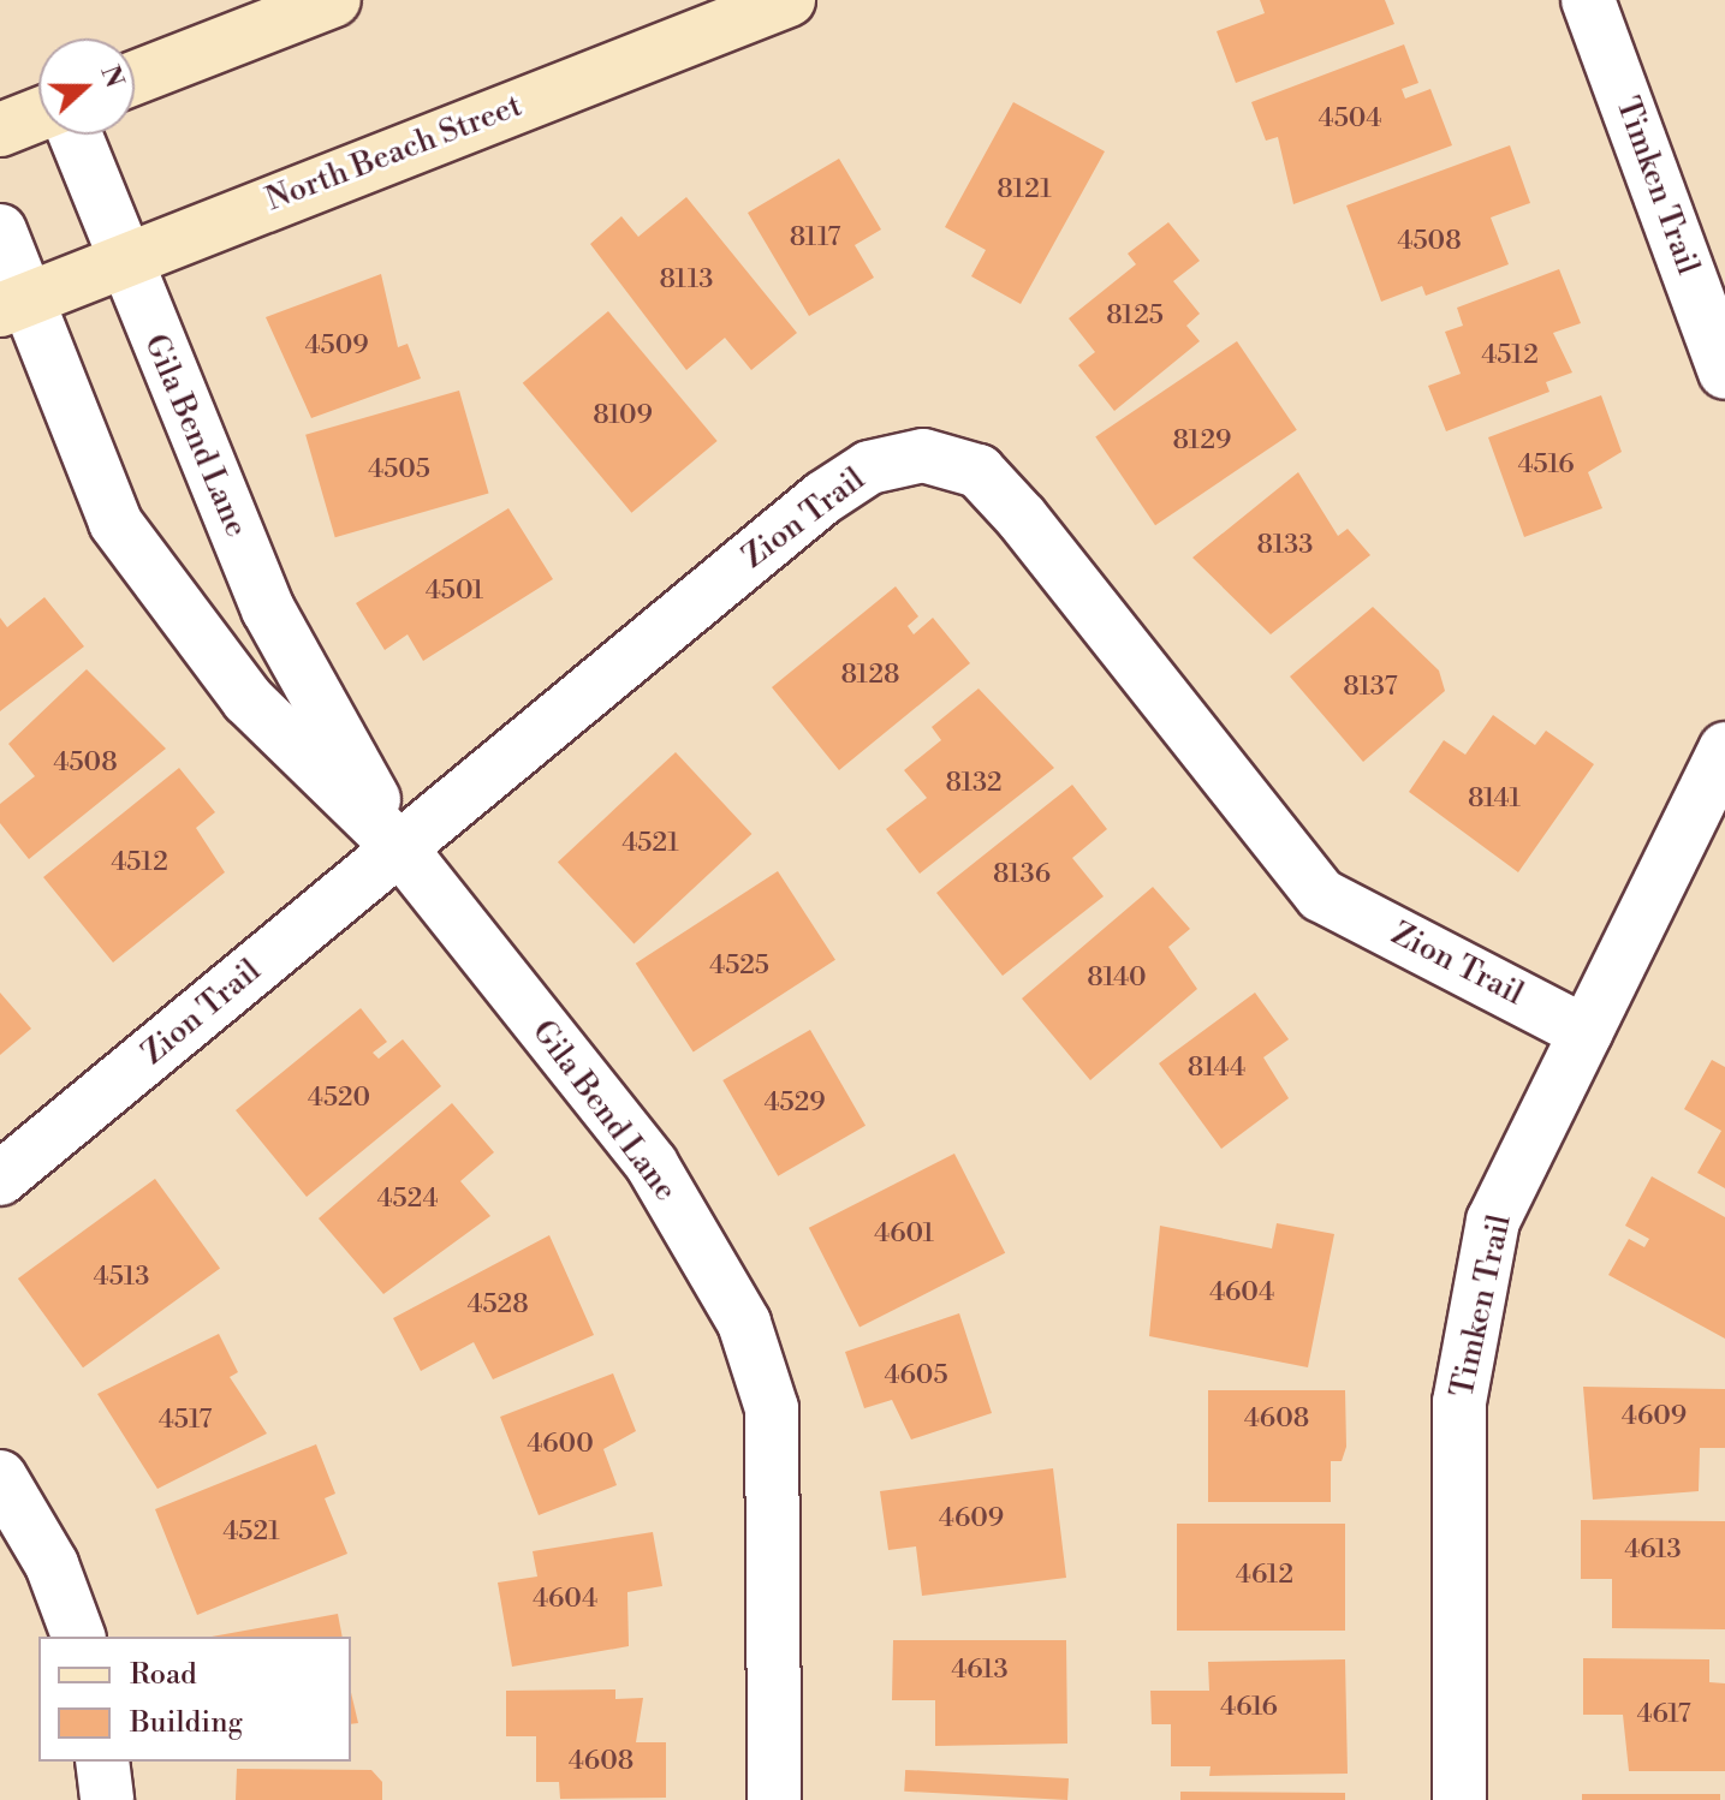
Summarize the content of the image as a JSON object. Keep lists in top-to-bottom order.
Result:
{
  "streets": {
    "main road": ["North Beach Street"],
    "street": ["Timken Trail", "Gila Bend Lane", "Zion Trail"]
  },
  "crossings": [
    ["North Beach Street", "Gila Bend Lane"],
    ["Timken Trail", "Zion Trail"],
    ["Gila Bend Lane", "Zion Trail"]
  ],
  "house_numbers": [
    "4504",
    "8121",
    "8117",
    "4508",
    "8113",
    "8125",
    "4509",
    "4512",
    "8109",
    "8129",
    "4516",
    "4505",
    "8133",
    "4501",
    "8128",
    "8137",
    "4508",
    "8132",
    "8141",
    "4521",
    "4512",
    "8136",
    "4525",
    "8140",
    "8144",
    "4520",
    "4529",
    "4524",
    "4601",
    "4513",
    "4604",
    "4528",
    "4605",
    "4609",
    "4608",
    "4517",
    "4600",
    "4609",
    "4521",
    "4613",
    "4612",
    "4604",
    "4613",
    "4616",
    "4617",
    "4608"
  ],
  "legend": ["Road", "Building"],
  "north": "right"
}
